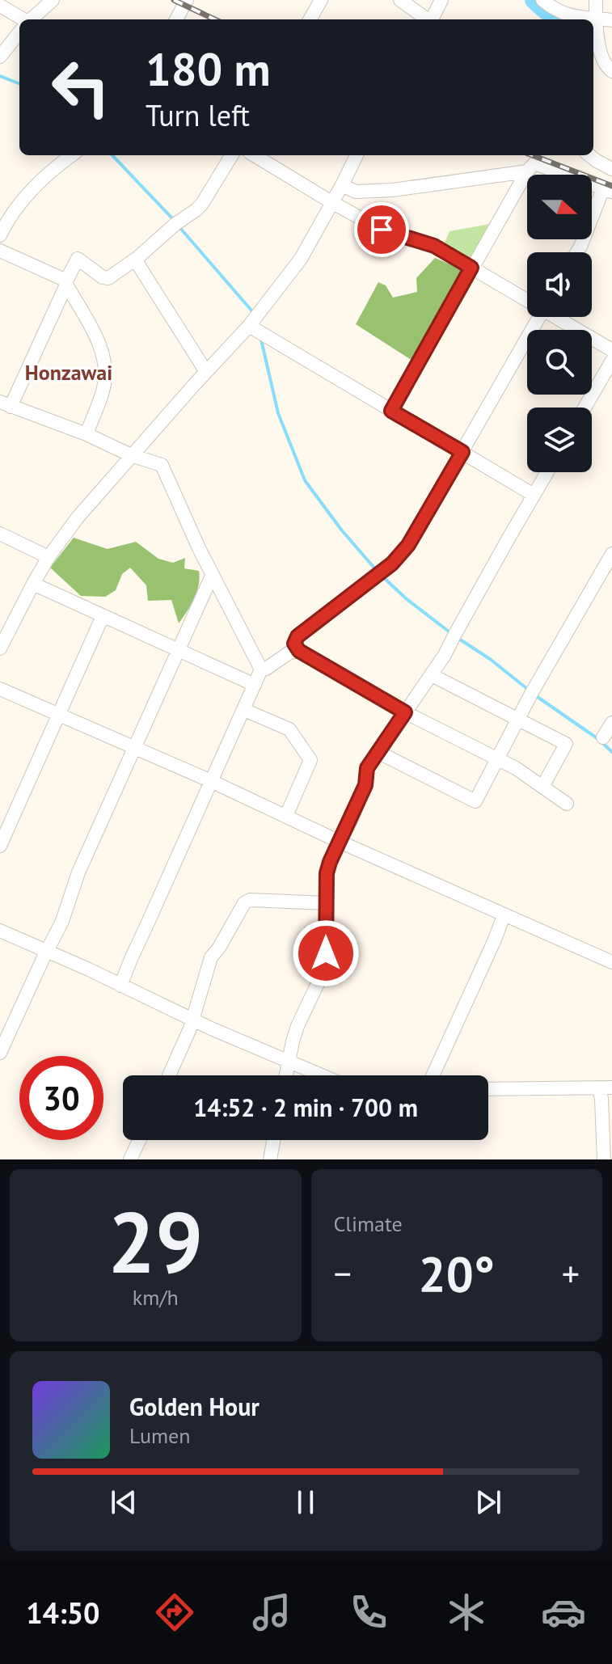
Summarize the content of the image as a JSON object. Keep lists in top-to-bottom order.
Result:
{
  "districts": ["Honzawai"],
  "north": "right",
  "page": {
    "turn": ["180 m", "Turn left"],
    "limit": "30",
    "trip": "14:52 · 2 min · 700 m",
    "tile": [
      ["29", "km/h"],
      "Climate"
    ],
    "heat": ["−", "20°", "+"],
    "song": ["Golden Hour", "Lumen"],
    "tabs": "14:50"
  }
}
